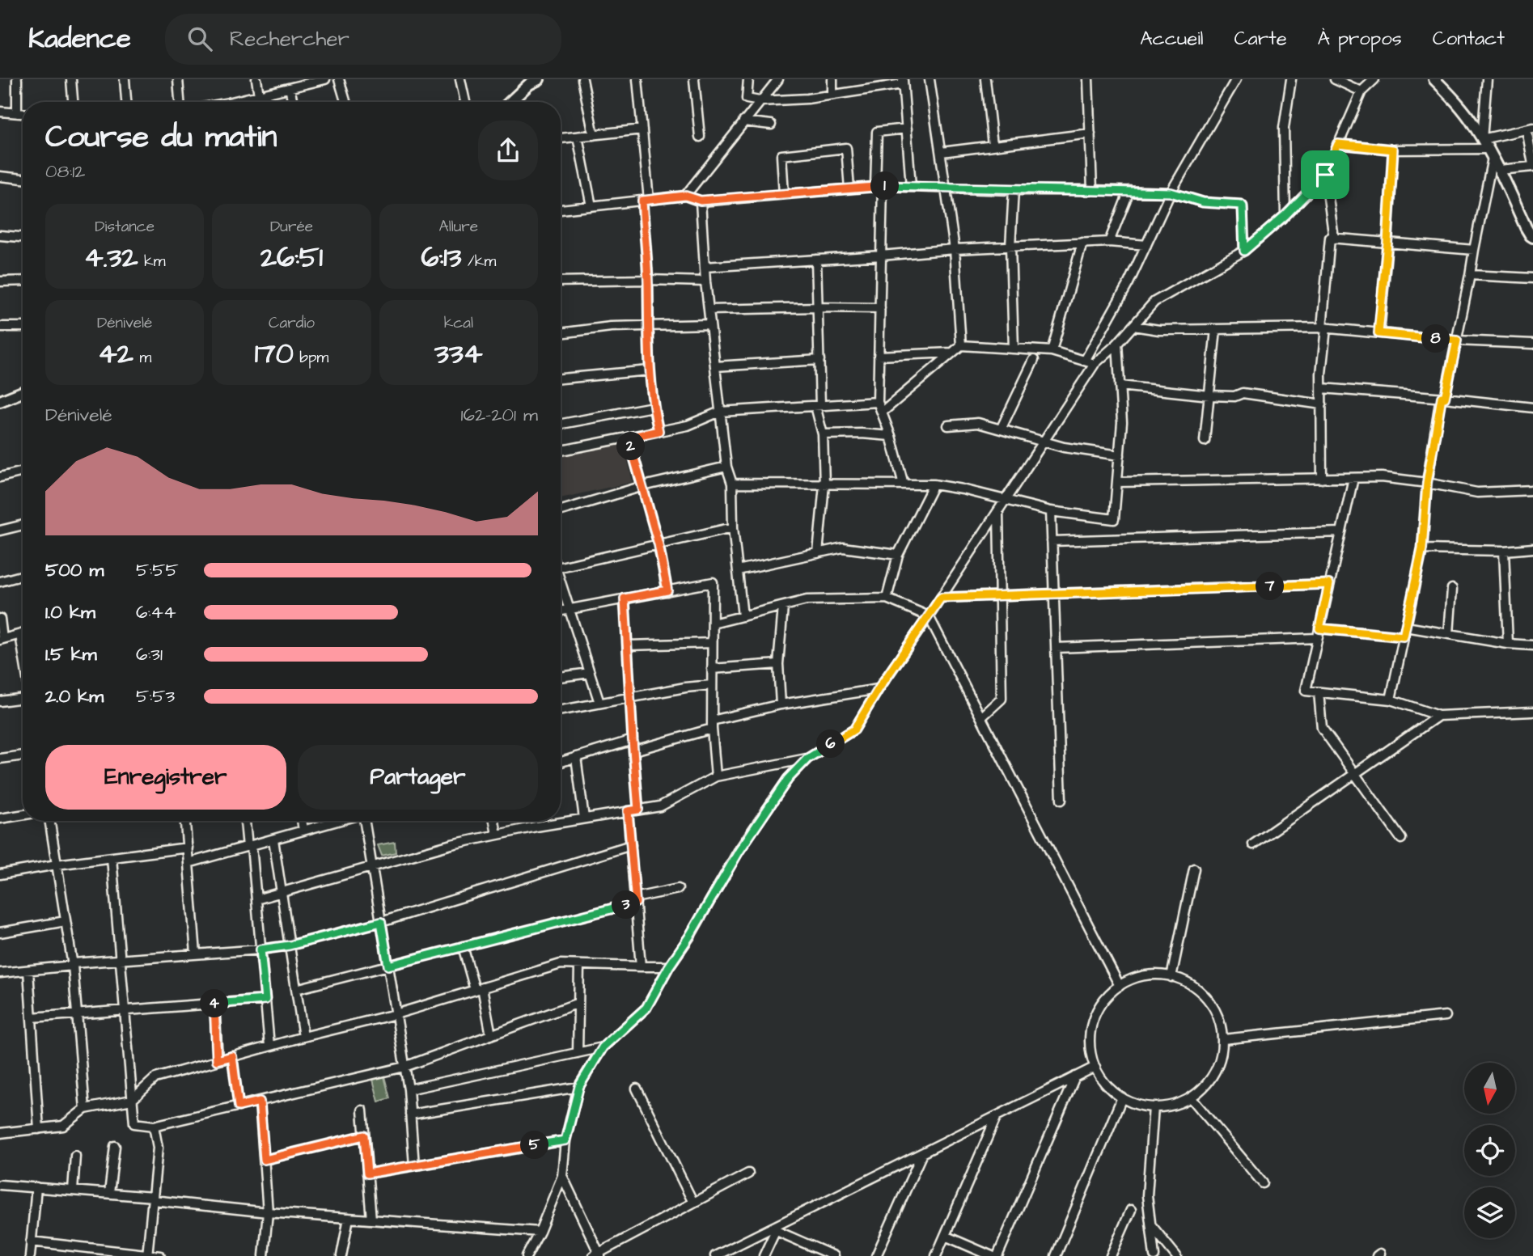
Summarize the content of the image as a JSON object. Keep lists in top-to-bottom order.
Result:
{
  "north": "bottom",
  "page": {
    "header": "Kadence",
    "search": "Rechercher",
    "nav": [
      "Accueil",
      "Carte",
      "À propos",
      "Contact"
    ],
    "heading": ["Course du matin", "08:12"],
    "pins": [
      "1",
      "8",
      "2",
      "7",
      "6",
      "3",
      "4",
      "5"
    ],
    "stats": [
      ["Distance", "4.32 km"],
      ["Durée", "26:51"],
      ["Allure", "6:13 /km"],
      ["Dénivelé", "42 m"],
      ["Cardio", "170 bpm"],
      ["kcal", "334"]
    ],
    "chart": ["Dénivelé", "162–201 m"],
    "list": [
      {
        "name": "500 m",
        "note": "5:55"
      },
      {
        "name": "1.0 km",
        "note": "6:44"
      },
      {
        "name": "1.5 km",
        "note": "6:31"
      },
      {
        "name": "2.0 km",
        "note": "5:53"
      }
    ],
    "buttons": ["Enregistrer", "Partager"]
  }
}
